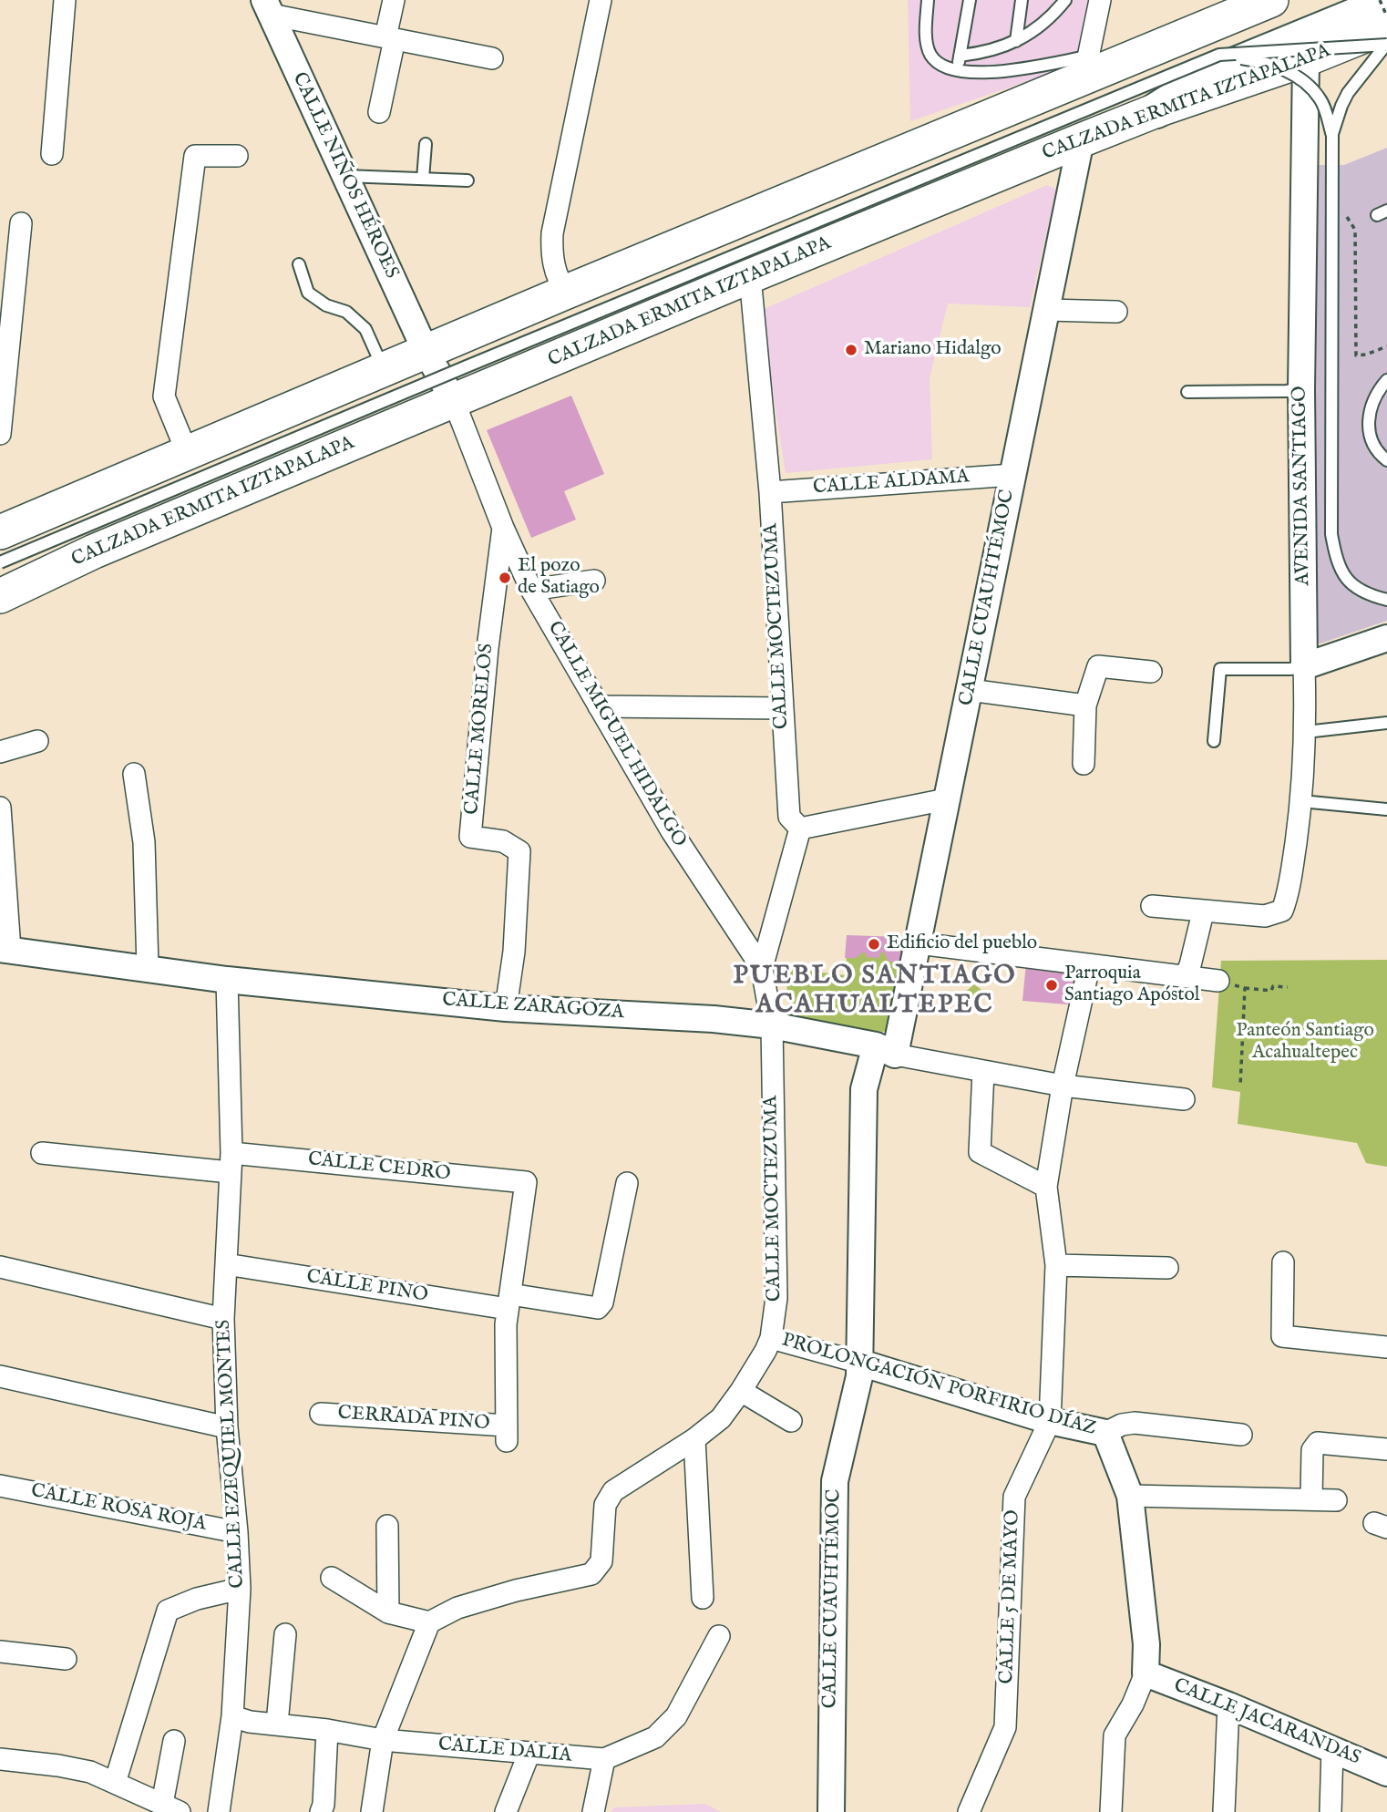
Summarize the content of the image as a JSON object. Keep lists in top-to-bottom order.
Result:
{
  "streets": {
    "main road": ["CALZADA ERMITA IZTAPALAPA"],
    "street": [
      "CALLE NIÑOS HÉROES",
      "CALLE ALDAMA",
      "AVENIDA SANTIAGO",
      "CALLE CUAUHTÉMOC",
      "CALLE MOCTEZUMA",
      "CALLE MORELOS",
      "CALLE MIGUEL HIDALGO",
      "CALLE ZARAGOZA",
      "CALLE CEDRO",
      "CALLE PINO",
      "PROLONGACIÓN PORFIRIO DÍAZ",
      "CERRADA PINO",
      "CALLE EZEQUIEL MONTES",
      "CALLE ROSA ROJA",
      "CALLE 5 DE MAYO",
      "CALLE JACARANDAS",
      "CALLE DALIA"
    ]
  },
  "crossings": [
    ["CALZADA ERMITA IZTAPALAPA", "CALLE NIÑOS HÉROES"],
    ["CALZADA ERMITA IZTAPALAPA", "AVENIDA SANTIAGO"],
    ["CALZADA ERMITA IZTAPALAPA", "CALLE CUAUHTÉMOC"],
    ["CALZADA ERMITA IZTAPALAPA", "CALLE MOCTEZUMA"],
    ["CALZADA ERMITA IZTAPALAPA", "CALLE MIGUEL HIDALGO"],
    ["CALLE NIÑOS HÉROES", "CALLE MIGUEL HIDALGO"],
    ["CALLE ALDAMA", "CALLE CUAUHTÉMOC"],
    ["CALLE ALDAMA", "CALLE MOCTEZUMA"],
    ["CALLE CUAUHTÉMOC", "CALLE ZARAGOZA"],
    ["CALLE CUAUHTÉMOC", "PROLONGACIÓN PORFIRIO DÍAZ"],
    ["CALLE MOCTEZUMA", "CALLE MIGUEL HIDALGO"],
    ["CALLE MOCTEZUMA", "CALLE ZARAGOZA"],
    ["CALLE MOCTEZUMA", "PROLONGACIÓN PORFIRIO DÍAZ"],
    ["CALLE MORELOS", "CALLE MIGUEL HIDALGO"],
    ["CALLE MORELOS", "CALLE ZARAGOZA"],
    ["CALLE MIGUEL HIDALGO", "CALLE ZARAGOZA"],
    ["CALLE ZARAGOZA", "CALLE EZEQUIEL MONTES"],
    ["CALLE ZARAGOZA", "CALLE 5 DE MAYO"],
    ["CALLE CEDRO", "CALLE PINO"],
    ["CALLE CEDRO", "CERRADA PINO"],
    ["CALLE CEDRO", "CALLE EZEQUIEL MONTES"],
    ["CALLE PINO", "CERRADA PINO"],
    ["CALLE PINO", "CALLE EZEQUIEL MONTES"],
    ["PROLONGACIÓN PORFIRIO DÍAZ", "CALLE 5 DE MAYO"],
    ["CALLE EZEQUIEL MONTES", "CALLE ROSA ROJA"],
    ["CALLE EZEQUIEL MONTES", "CALLE DALIA"]
  ],
  "districts": ["PUEBLO SANTIAGO ACAHUALTEPEC"],
  "parks": ["Panteón Santiago Acahualtepec"],
  "places": [
    "Mariano Hidalgo",
    "El pozo de Satiago",
    "Edificio del pueblo",
    "Parroquia Santiago Apóstol"
  ]
}
